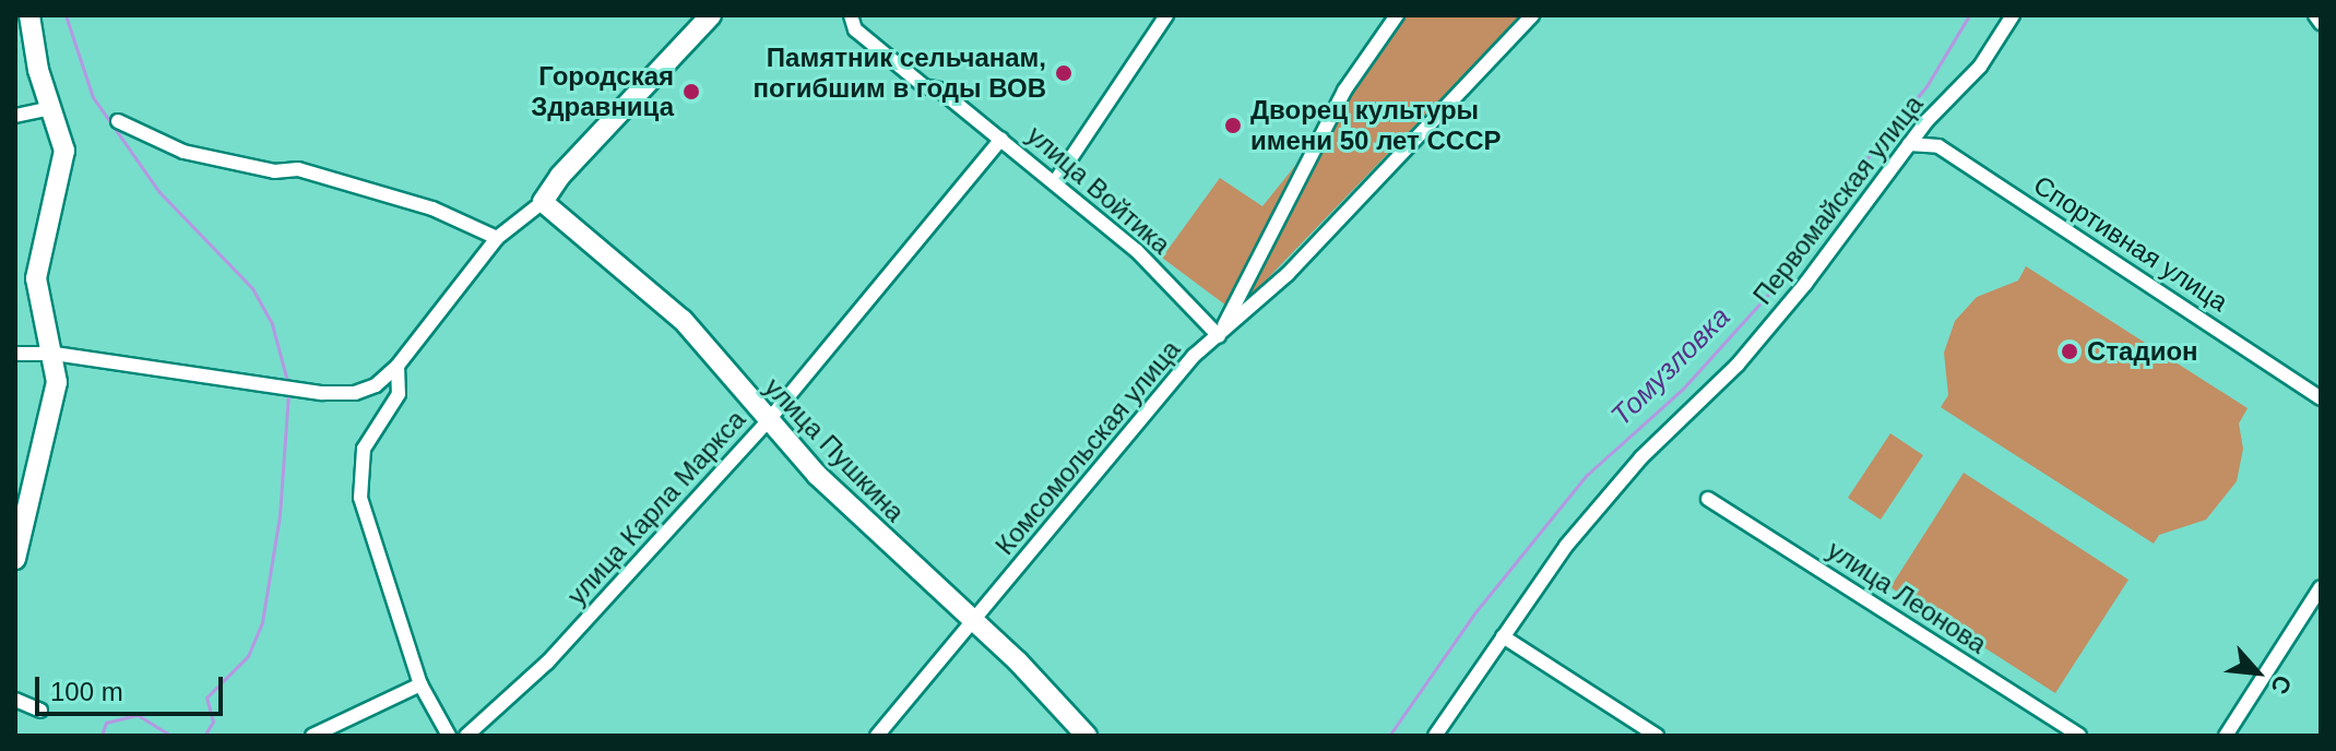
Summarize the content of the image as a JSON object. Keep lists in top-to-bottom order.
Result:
{
  "streets": {
    "main road": ["улица Пушкина"],
    "street": [
      "улица Войтика",
      "Первомайская улица",
      "Спортивная улица",
      "Комсомольская улица",
      "улица Карла Маркса",
      "улица Леонова"
    ]
  },
  "crossings": [
    ["улица Войтика", "Комсомольская улица"],
    ["улица Войтика", "улица Карла Маркса"],
    ["Первомайская улица", "Спортивная улица"],
    ["Комсомольская улица", "улица Пушкина"],
    ["улица Пушкина", "улица Карла Маркса"]
  ],
  "water": ["Томузловка"],
  "places": [
    "Памятник сельчанам, погибшим в годы ВОВ",
    "Городская Здравница",
    "Дворец культуры имени 50 лет СССР",
    "Стадион"
  ],
  "scale_bar": "100 m",
  "north": "bottom right"
}
